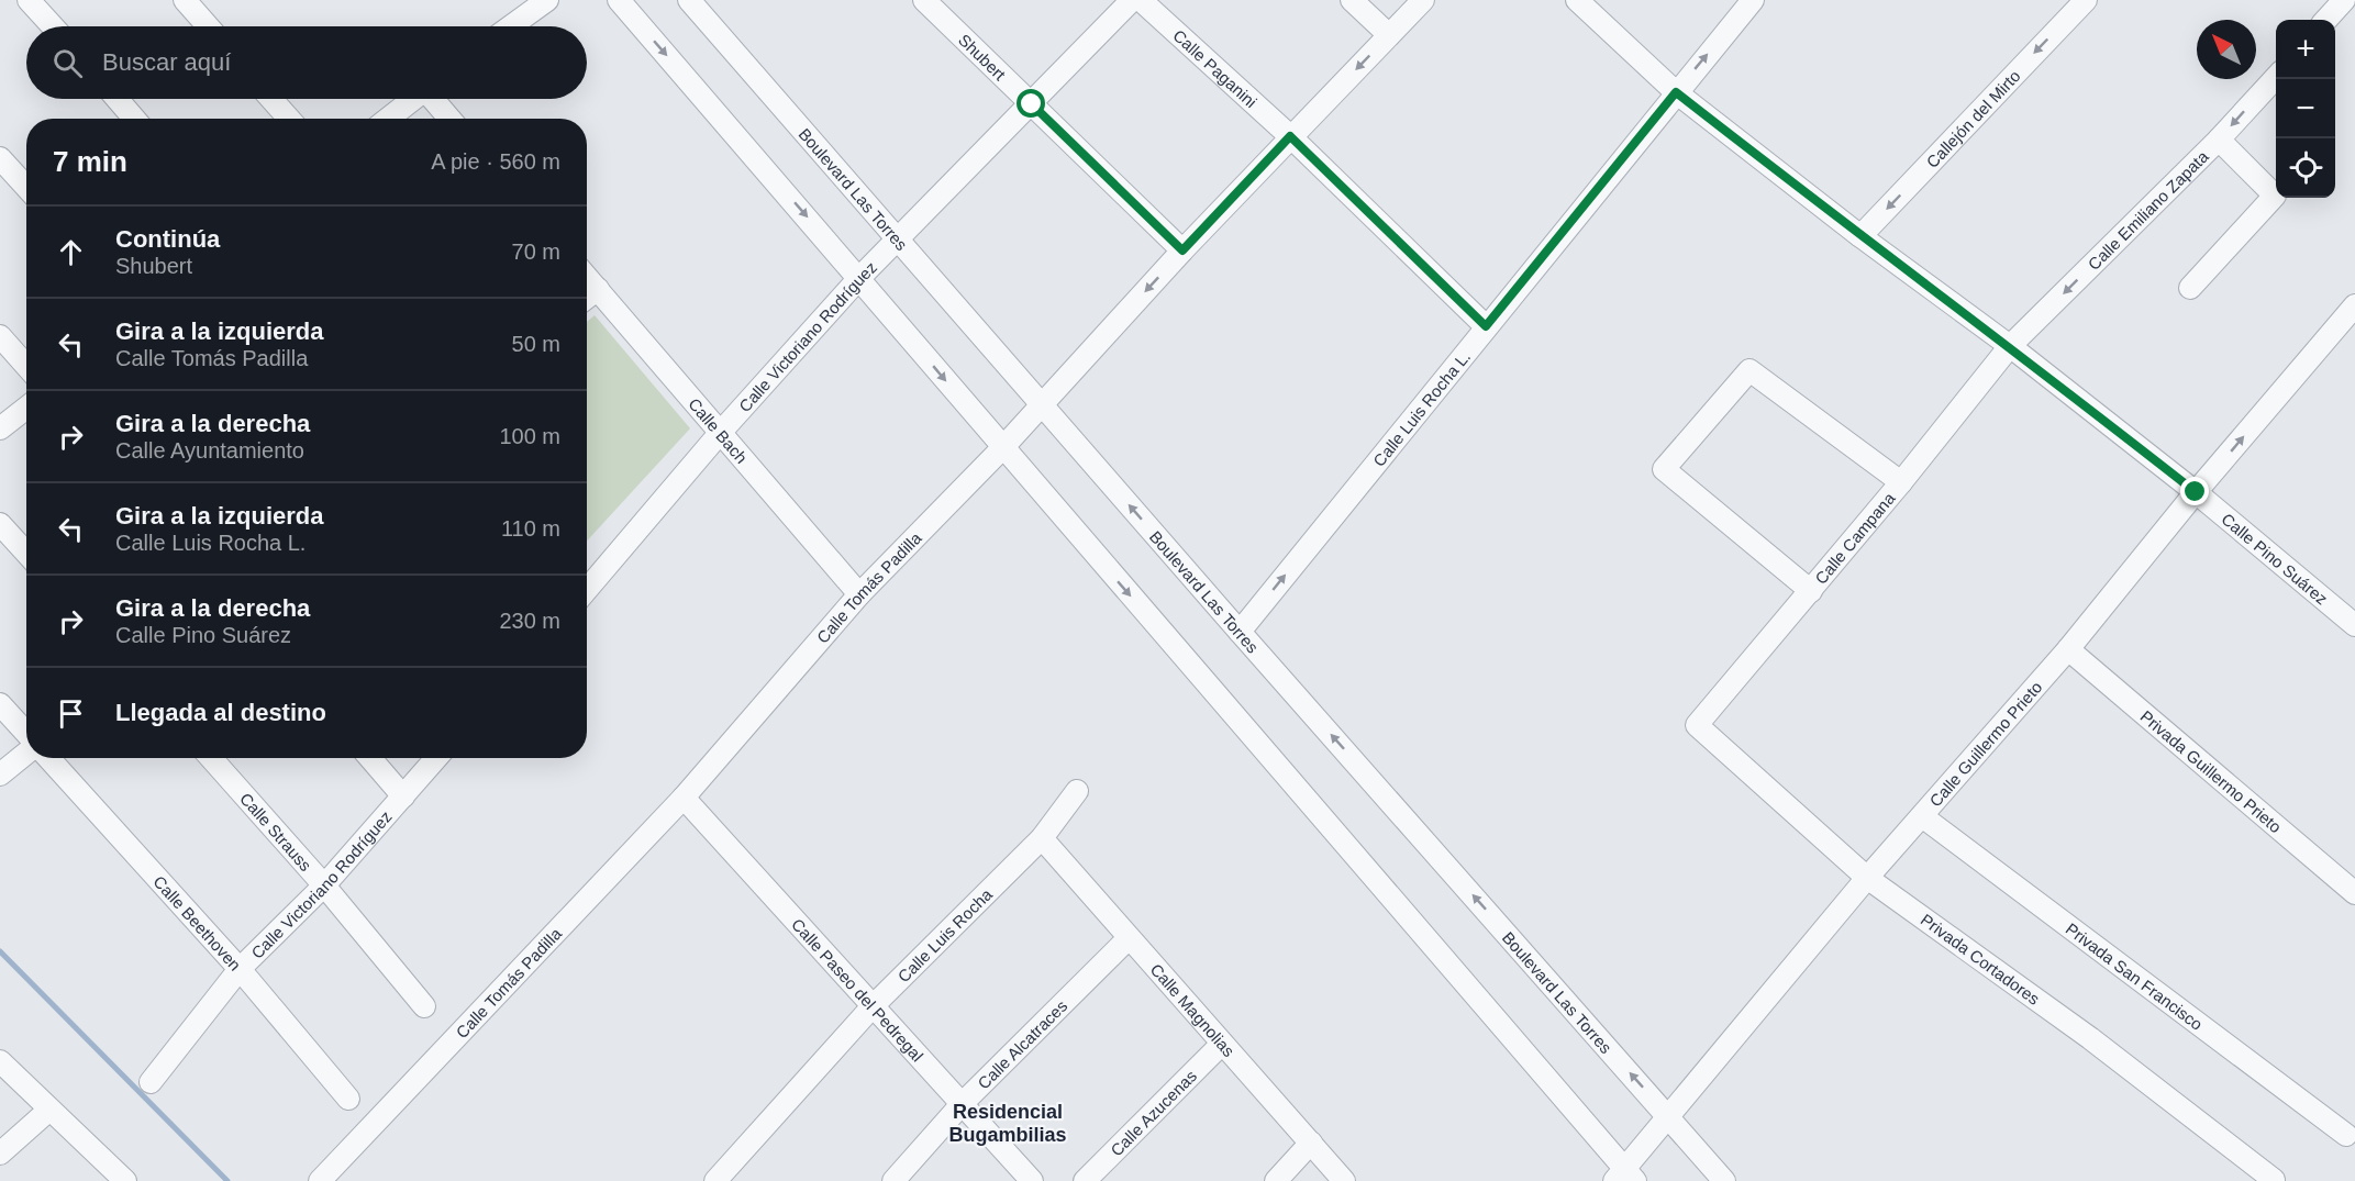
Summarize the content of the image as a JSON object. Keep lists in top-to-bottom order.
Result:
{
  "streets": {
    "street": [
      "Shubert",
      "Calle Paganini",
      "Callejón del Mirto",
      "Boulevard Las Torres",
      "Calle Emiliano Zapata",
      "Calle Victoriano Rodríguez",
      "Calle Luis Rocha L.",
      "Calle Bach",
      "Calle Campana",
      "Calle Pino Suárez",
      "Calle Tomás Padilla",
      "Calle Guillermo Prieto",
      "Privada Guillermo Prieto",
      "Calle Strauss",
      "Calle Beethoven",
      "Calle Luis Rocha",
      "Privada Cortadores",
      "Privada San Francisco",
      "Calle Paseo del Pedregal",
      "Calle Magnolias",
      "Calle Alcatraces",
      "Calle Azucenas"
    ]
  },
  "crossings": [
    ["Shubert", "Calle Victoriano Rodríguez"],
    ["Shubert", "Calle Tomás Padilla"],
    ["Calle Paganini", "Calle Luis Rocha L."],
    ["Calle Paganini", "Calle Tomás Padilla"],
    ["Callejón del Mirto", "Calle Pino Suárez"],
    ["Boulevard Las Torres", "Calle Victoriano Rodríguez"],
    ["Boulevard Las Torres", "Calle Luis Rocha L."],
    ["Boulevard Las Torres", "Calle Tomás Padilla"],
    ["Boulevard Las Torres", "Calle Guillermo Prieto"],
    ["Calle Emiliano Zapata", "Calle Campana"],
    ["Calle Emiliano Zapata", "Calle Pino Suárez"],
    ["Calle Victoriano Rodríguez", "Calle Bach"],
    ["Calle Victoriano Rodríguez", "Calle Strauss"],
    ["Calle Victoriano Rodríguez", "Calle Beethoven"],
    ["Calle Luis Rocha L.", "Calle Pino Suárez"],
    ["Calle Bach", "Calle Tomás Padilla"],
    ["Calle Campana", "Calle Pino Suárez"],
    ["Calle Campana", "Privada Cortadores"],
    ["Calle Pino Suárez", "Calle Guillermo Prieto"],
    ["Calle Tomás Padilla", "Calle Paseo del Pedregal"],
    ["Calle Guillermo Prieto", "Privada Guillermo Prieto"],
    ["Calle Guillermo Prieto", "Privada Cortadores"],
    ["Calle Guillermo Prieto", "Privada San Francisco"],
    ["Calle Luis Rocha", "Calle Paseo del Pedregal"],
    ["Calle Luis Rocha", "Calle Magnolias"],
    ["Calle Paseo del Pedregal", "Calle Alcatraces"],
    ["Calle Magnolias", "Calle Alcatraces"],
    ["Calle Magnolias", "Calle Azucenas"]
  ],
  "one_way": ["Callejón del Mirto", "Calle Emiliano Zapata", "Calle Luis Rocha L."],
  "districts": ["Residencial Bugambilias"],
  "north": "top left",
  "page": {
    "map_buttons": ["+", "−"],
    "search": "Buscar aquí",
    "heading": ["7 min", "A pie · 560 m"],
    "list": [
      ["Continúa", "Shubert", "70 m"],
      ["Gira a la izquierda", "Calle Tomás Padilla", "50 m"],
      ["Gira a la derecha", "Calle Ayuntamiento", "100 m"],
      ["Gira a la izquierda", "Calle Luis Rocha L.", "110 m"],
      ["Gira a la derecha", "Calle Pino Suárez", "230 m"],
      "Llegada al destino"
    ]
  }
}
